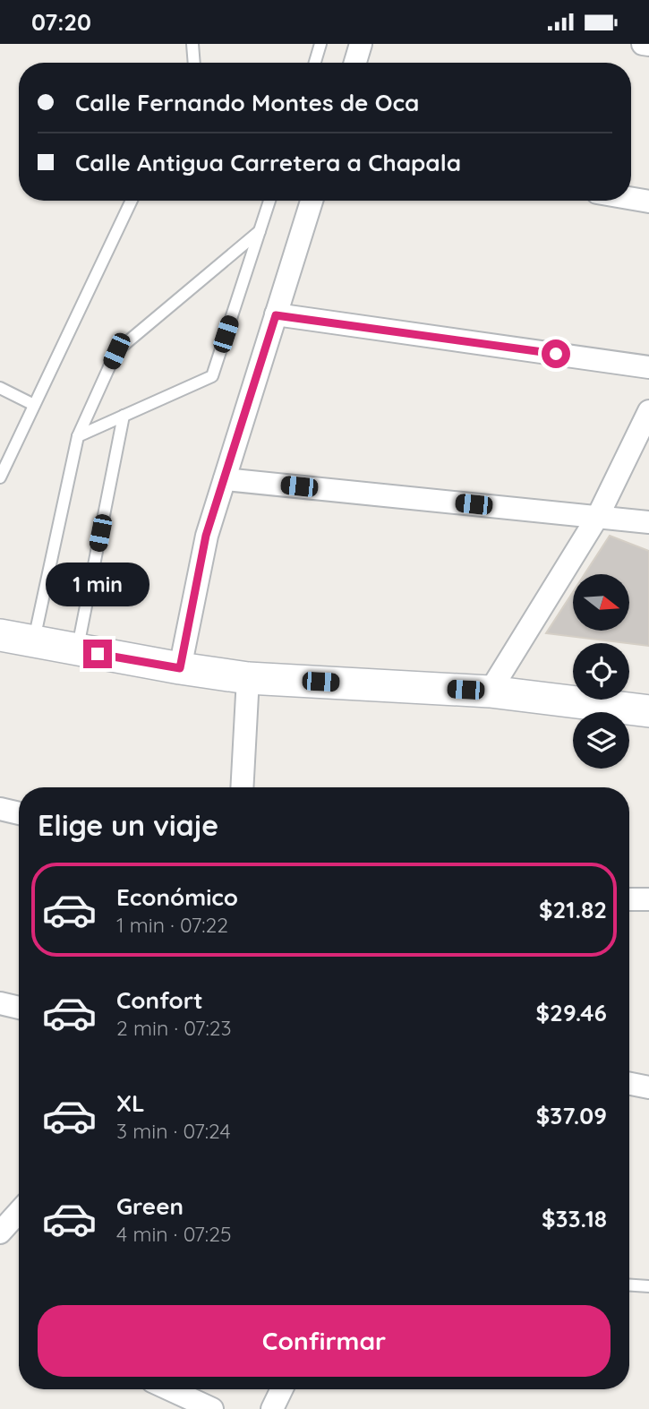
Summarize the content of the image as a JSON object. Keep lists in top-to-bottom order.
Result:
{
  "north": "right",
  "page": {
    "status": "07:20",
    "banner": ["Calle Fernando Montes de Oca", "Calle Antigua Carretera a Chapala"],
    "bubble": "1 min",
    "heading": "Elige un viaje",
    "list": [
      {
        "name": "Económico",
        "note": "1 min · 07:22",
        "value": "$21.82"
      },
      {
        "name": "Confort",
        "note": "2 min · 07:23",
        "value": "$29.46"
      },
      {
        "name": "XL",
        "note": "3 min · 07:24",
        "value": "$37.09"
      },
      {
        "name": "Green",
        "note": "4 min · 07:25",
        "value": "$33.18"
      }
    ],
    "buttons": "Confirmar"
  }
}
